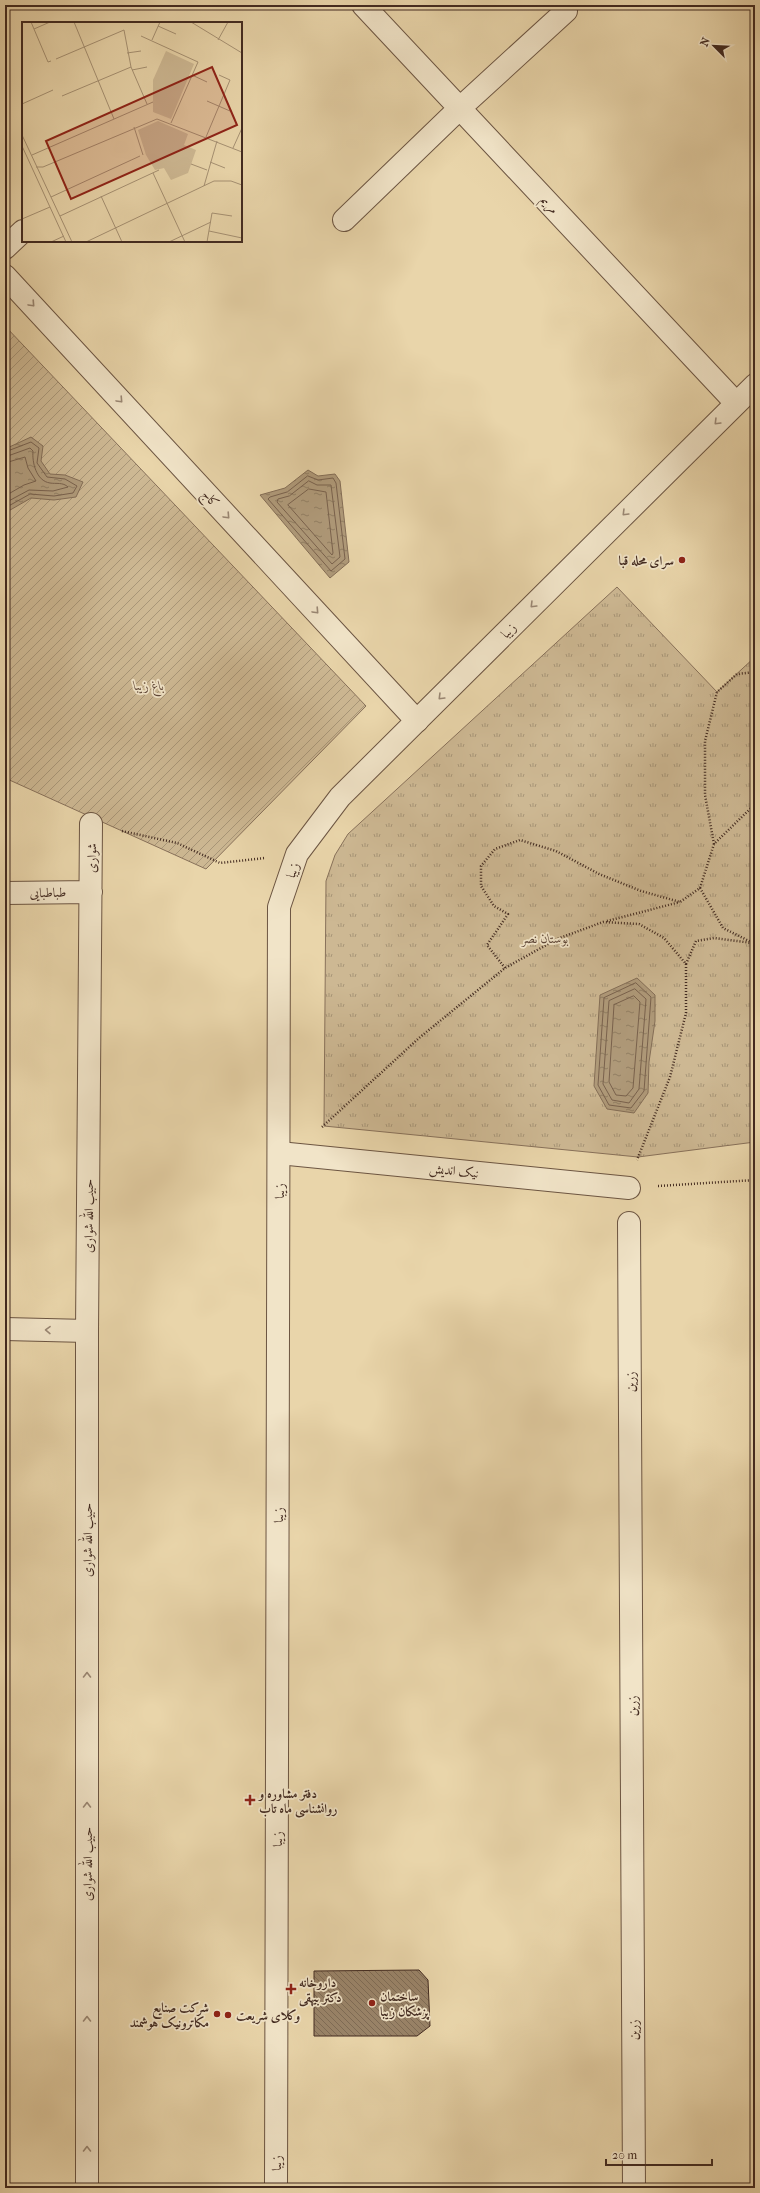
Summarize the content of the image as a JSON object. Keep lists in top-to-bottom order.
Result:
{
  "streets": {
    "street": [
      "مریم",
      "کاج",
      "زیبا",
      "شواری",
      "طباطبایی",
      "نیک اندیش",
      "حبیب الله شواری",
      "زرین"
    ]
  },
  "crossings": [
    ["مریم", "زیبا"],
    ["کاج", "زیبا"],
    ["زیبا", "نیک اندیش"],
    ["شواری", "طباطبایی"],
    ["شواری", "حبیب الله شواری"],
    ["طباطبایی", "حبیب الله شواری"]
  ],
  "one_way": ["کاج", "حبیب الله شواری"],
  "parks": ["باغ زیبا", "بوستان نصر"],
  "places": {
    "other": [
      "سرای محله قبا",
      "ساختمان پزشکان زیبا",
      "شرکت صنایع مکاترونیک هوشمند",
      "وکلای شریعت"
    ],
    "health": ["دفتر مشاوره و روانشناسی ماه تاب", "داروخانه دکتر بیهقی"]
  },
  "scale_bar": "20 m",
  "north": "top left"
}
